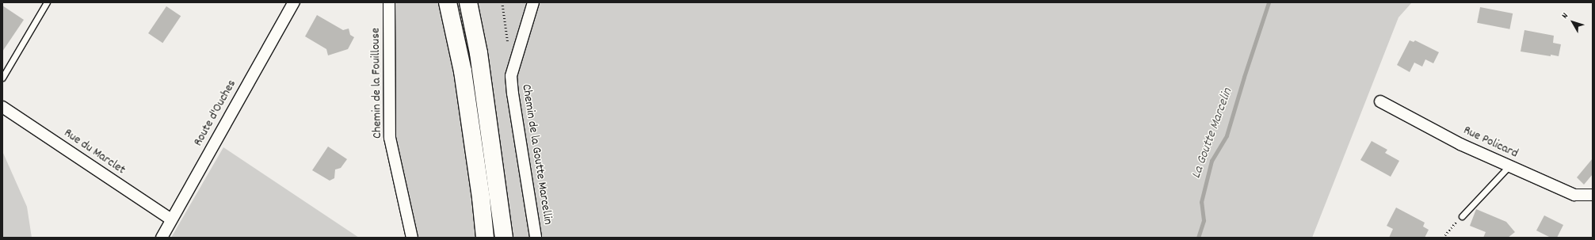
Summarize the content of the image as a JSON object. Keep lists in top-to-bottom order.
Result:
{
  "streets": {
    "street": [
      "Chemin de la Fouillouse",
      "Route d'Ouches",
      "Rue Policard",
      "Rue du Marclet",
      "Chemin de la Goutte Marcellin"
    ]
  },
  "crossings": [
    ["Route d'Ouches", "Rue du Marclet"]
  ],
  "water": ["La Goutte Marcelin"],
  "north": "top left"
}
